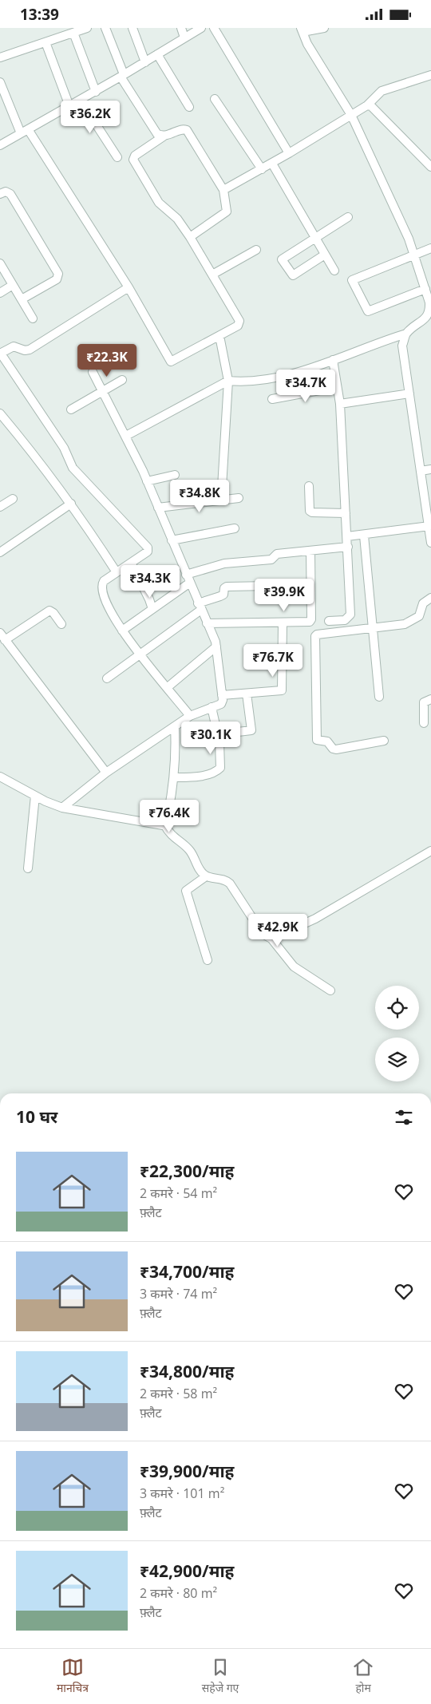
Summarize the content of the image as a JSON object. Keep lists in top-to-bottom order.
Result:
{
  "page": {
    "status": "13:39",
    "price": [
      "₹36.2K",
      "₹22.3K",
      "₹34.7K",
      "₹34.8K",
      "₹34.3K",
      "₹39.9K",
      "₹76.7K",
      "₹30.1K",
      "₹76.4K",
      "₹42.9K"
    ],
    "heading": "10 घर",
    "list": [
      {
        "name": "₹22,300/माह",
        "note": "2 कमरे · 54 m² · फ़्लैट"
      },
      {
        "name": "₹34,700/माह",
        "note": "3 कमरे · 74 m² · फ़्लैट"
      },
      {
        "name": "₹34,800/माह",
        "note": "2 कमरे · 58 m² · फ़्लैट"
      },
      {
        "name": "₹39,900/माह",
        "note": "3 कमरे · 101 m² · फ़्लैट"
      },
      {
        "name": "₹42,900/माह",
        "note": "2 कमरे · 80 m² · फ़्लैट"
      }
    ],
    "tabs": ["मानचित्र", "सहेजे गए", "होम"]
  }
}
